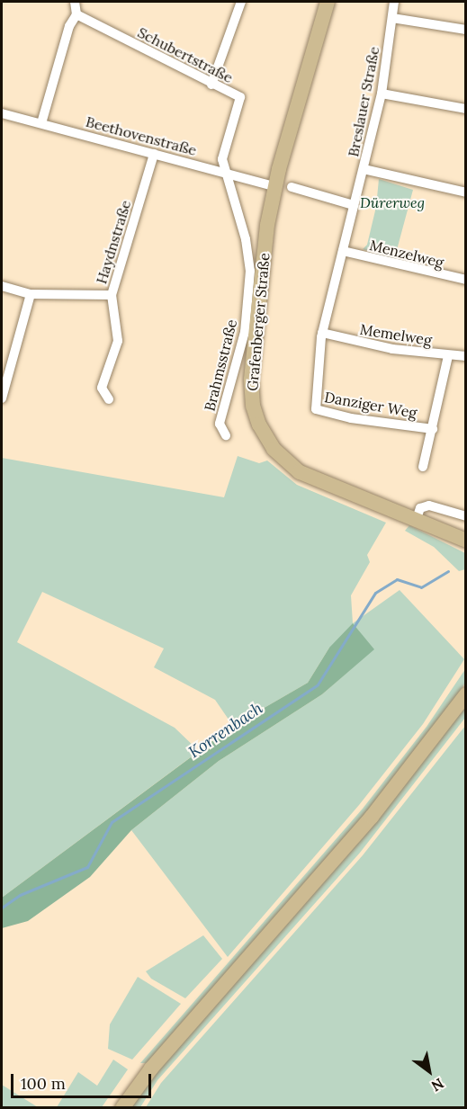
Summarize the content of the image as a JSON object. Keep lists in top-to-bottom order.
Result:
{
  "streets": {
    "main road": ["Grafenberger Straße"],
    "street": [
      "Schubertstraße",
      "Breslauer Straße",
      "Beethovenstraße",
      "Haydnstraße",
      "Menzelweg",
      "Memelweg",
      "Brahmsstraße",
      "Danziger Weg"
    ]
  },
  "crossings": [
    ["Schubertstraße", "Beethovenstraße"],
    ["Schubertstraße", "Brahmsstraße"],
    ["Breslauer Straße", "Menzelweg"],
    ["Breslauer Straße", "Memelweg"],
    ["Breslauer Straße", "Danziger Weg"],
    ["Beethovenstraße", "Haydnstraße"],
    ["Beethovenstraße", "Grafenberger Straße"],
    ["Beethovenstraße", "Brahmsstraße"],
    ["Memelweg", "Danziger Weg"]
  ],
  "water": ["Korrenbach"],
  "parks": ["Dürerweg"],
  "scale_bar": "100 m",
  "north": "bottom right"
}
